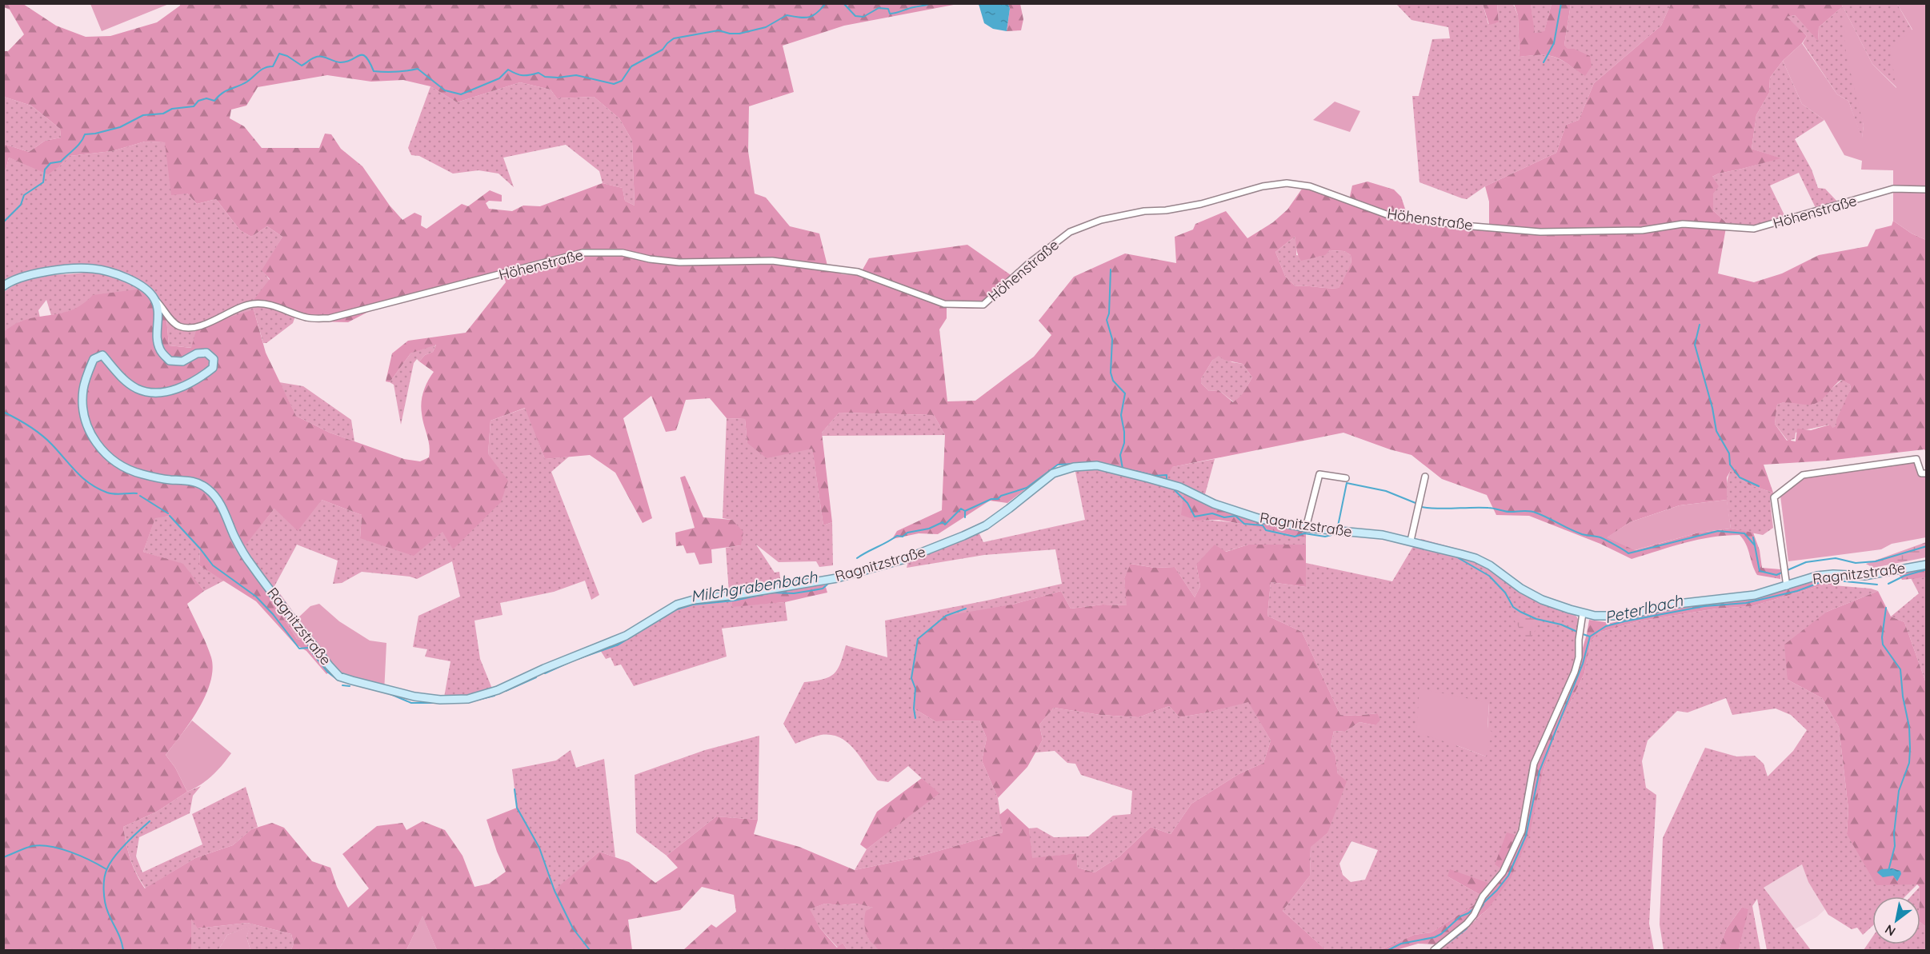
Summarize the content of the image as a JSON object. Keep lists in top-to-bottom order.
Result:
{
  "streets": {
    "main road": ["Höhenstraße", "Ragnitzstraße"]
  },
  "crossings": [
    ["Höhenstraße", "Ragnitzstraße"]
  ],
  "water": ["Milchgrabenbach", "Peterlbach"],
  "north": "bottom left"
}
